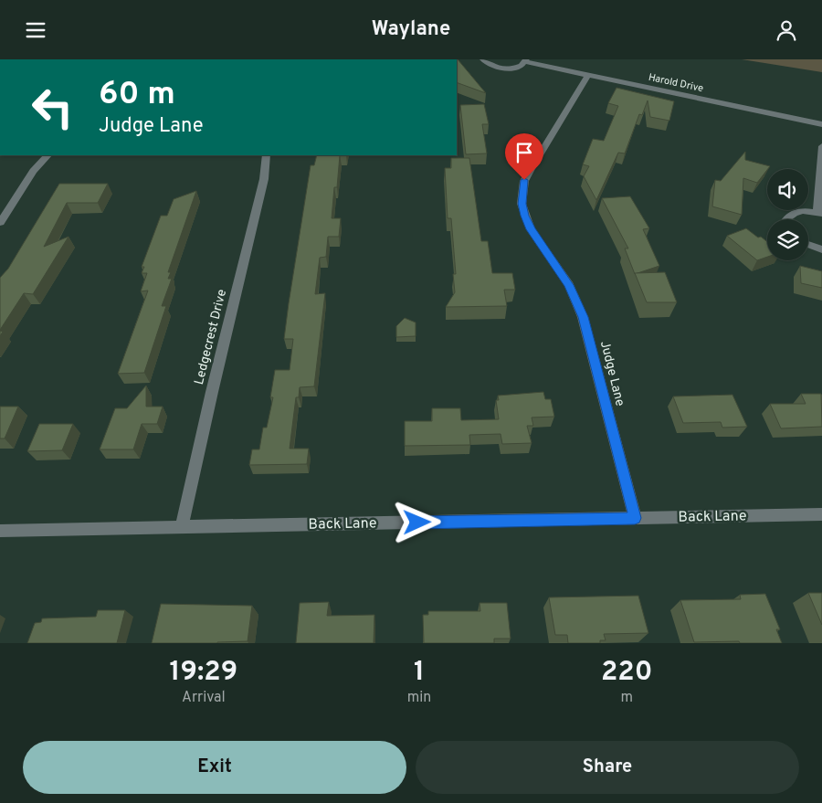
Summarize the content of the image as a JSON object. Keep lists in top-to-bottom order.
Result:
{
  "streets": {
    "street": [
      "Harold Drive",
      "Ledgecrest Drive",
      "Judge Lane",
      "Back Lane"
    ]
  },
  "crossings": [
    ["Harold Drive", "Judge Lane"],
    ["Ledgecrest Drive", "Back Lane"],
    ["Judge Lane", "Back Lane"]
  ],
  "page": {
    "header": "Waylane",
    "turn": ["60 m", "Judge Lane"],
    "eta": [
      "19:29",
      "Arrival",
      "1",
      "min",
      "220",
      "m"
    ],
    "buttons": ["Exit", "Share"]
  }
}
